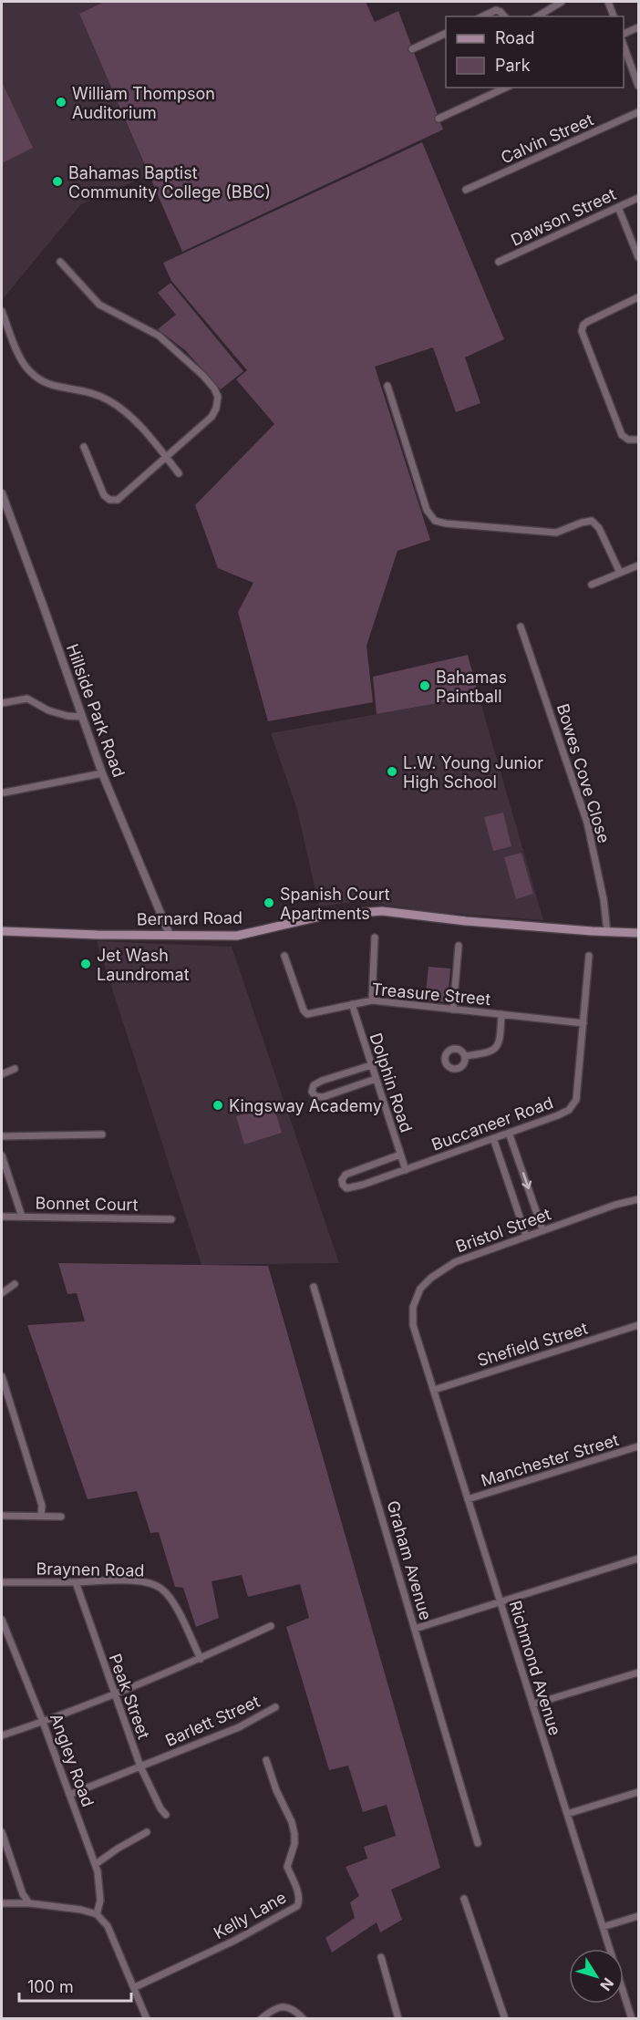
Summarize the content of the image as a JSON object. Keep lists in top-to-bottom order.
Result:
{
  "streets": {
    "main road": ["Bernard Road"],
    "street": [
      "Calvin Street",
      "Dawson Street",
      "Hillside Park Road",
      "Bowes Cove Close",
      "Treasure Street",
      "Dolphin Road",
      "Buccaneer Road",
      "Bonnet Court",
      "Bristol Street",
      "Shefield Street",
      "Manchester Street",
      "Graham Avenue",
      "Braynen Road",
      "Richmond Avenue",
      "Peak Street",
      "Barlett Street",
      "Angley Road",
      "Kelly Lane"
    ]
  },
  "crossings": [
    ["Hillside Park Road", "Bernard Road"],
    ["Bowes Cove Close", "Bernard Road"],
    ["Treasure Street", "Dolphin Road"],
    ["Treasure Street", "Buccaneer Road"],
    ["Dolphin Road", "Buccaneer Road"],
    ["Bristol Street", "Richmond Avenue"],
    ["Shefield Street", "Richmond Avenue"],
    ["Manchester Street", "Richmond Avenue"],
    ["Braynen Road", "Peak Street"],
    ["Peak Street", "Barlett Street"],
    ["Barlett Street", "Angley Road"]
  ],
  "places": [
    "William Thompson Auditorium",
    "Bahamas Baptist Community College (BBC)",
    "Bahamas Paintball",
    "L.W. Young Junior High School",
    "Spanish Court Apartments",
    "Jet Wash Laundromat",
    "Kingsway Academy"
  ],
  "legend": ["Road", "Park"],
  "scale_bar": "100 m",
  "north": "bottom right"
}
